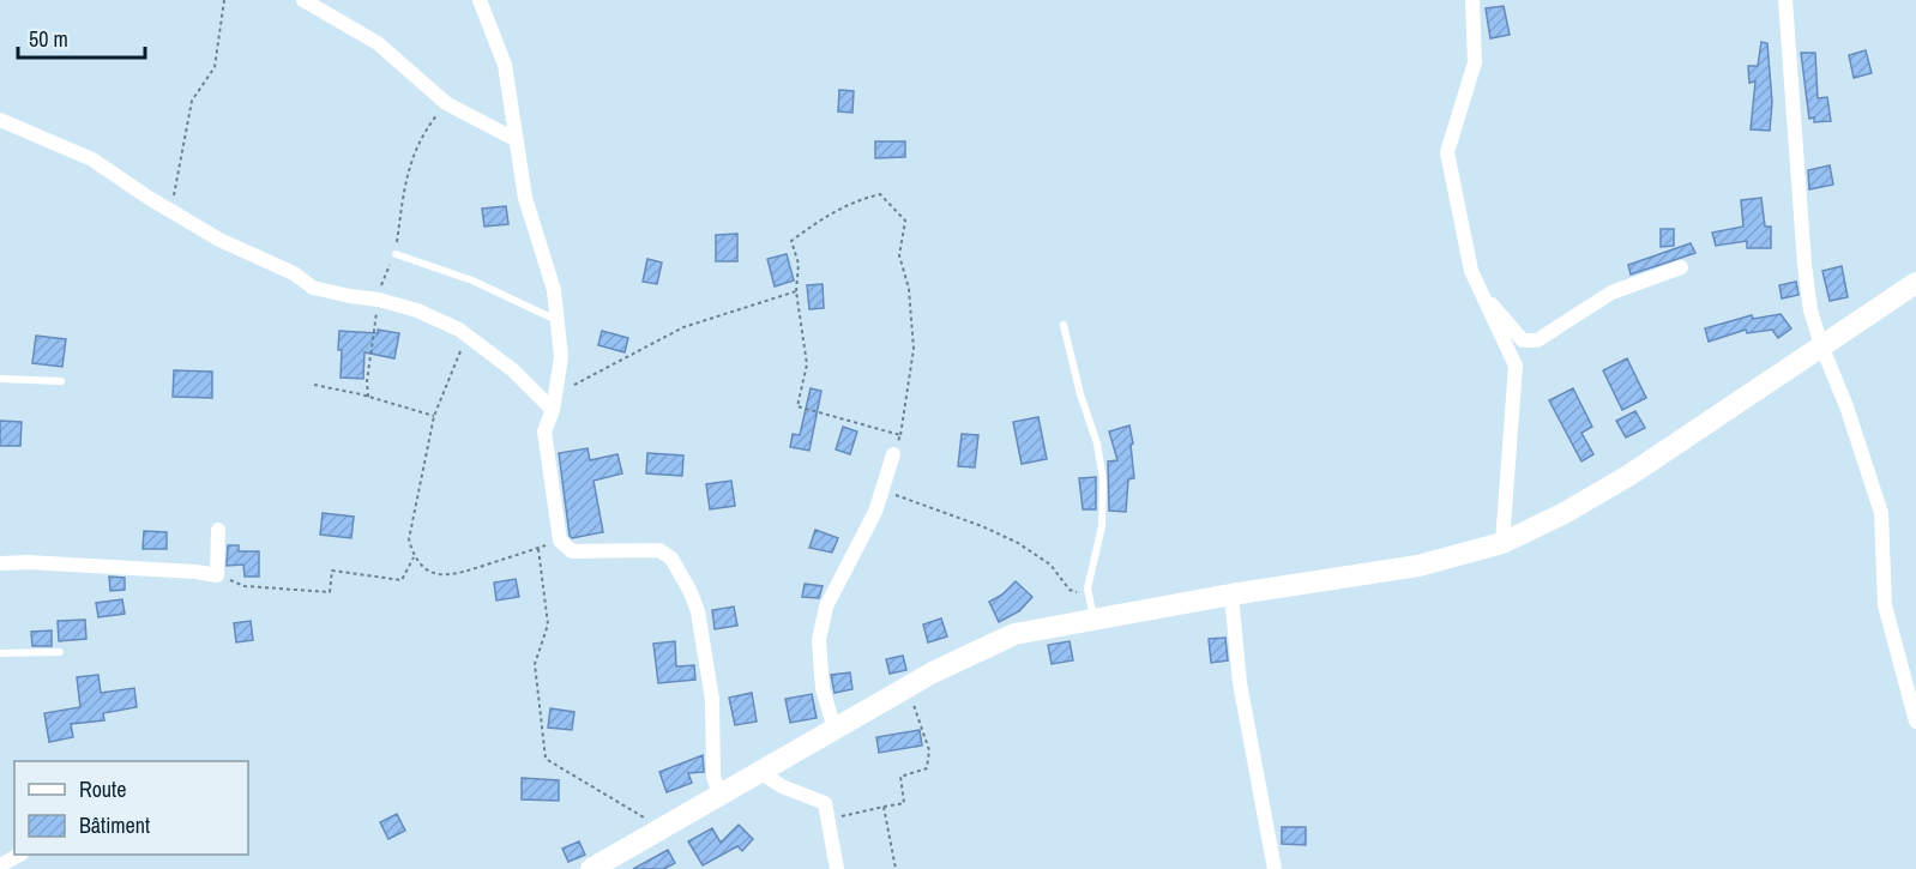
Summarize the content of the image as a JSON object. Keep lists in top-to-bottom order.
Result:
{
  "legend": ["Route", "Bâtiment"],
  "scale_bar": "50 m"
}
